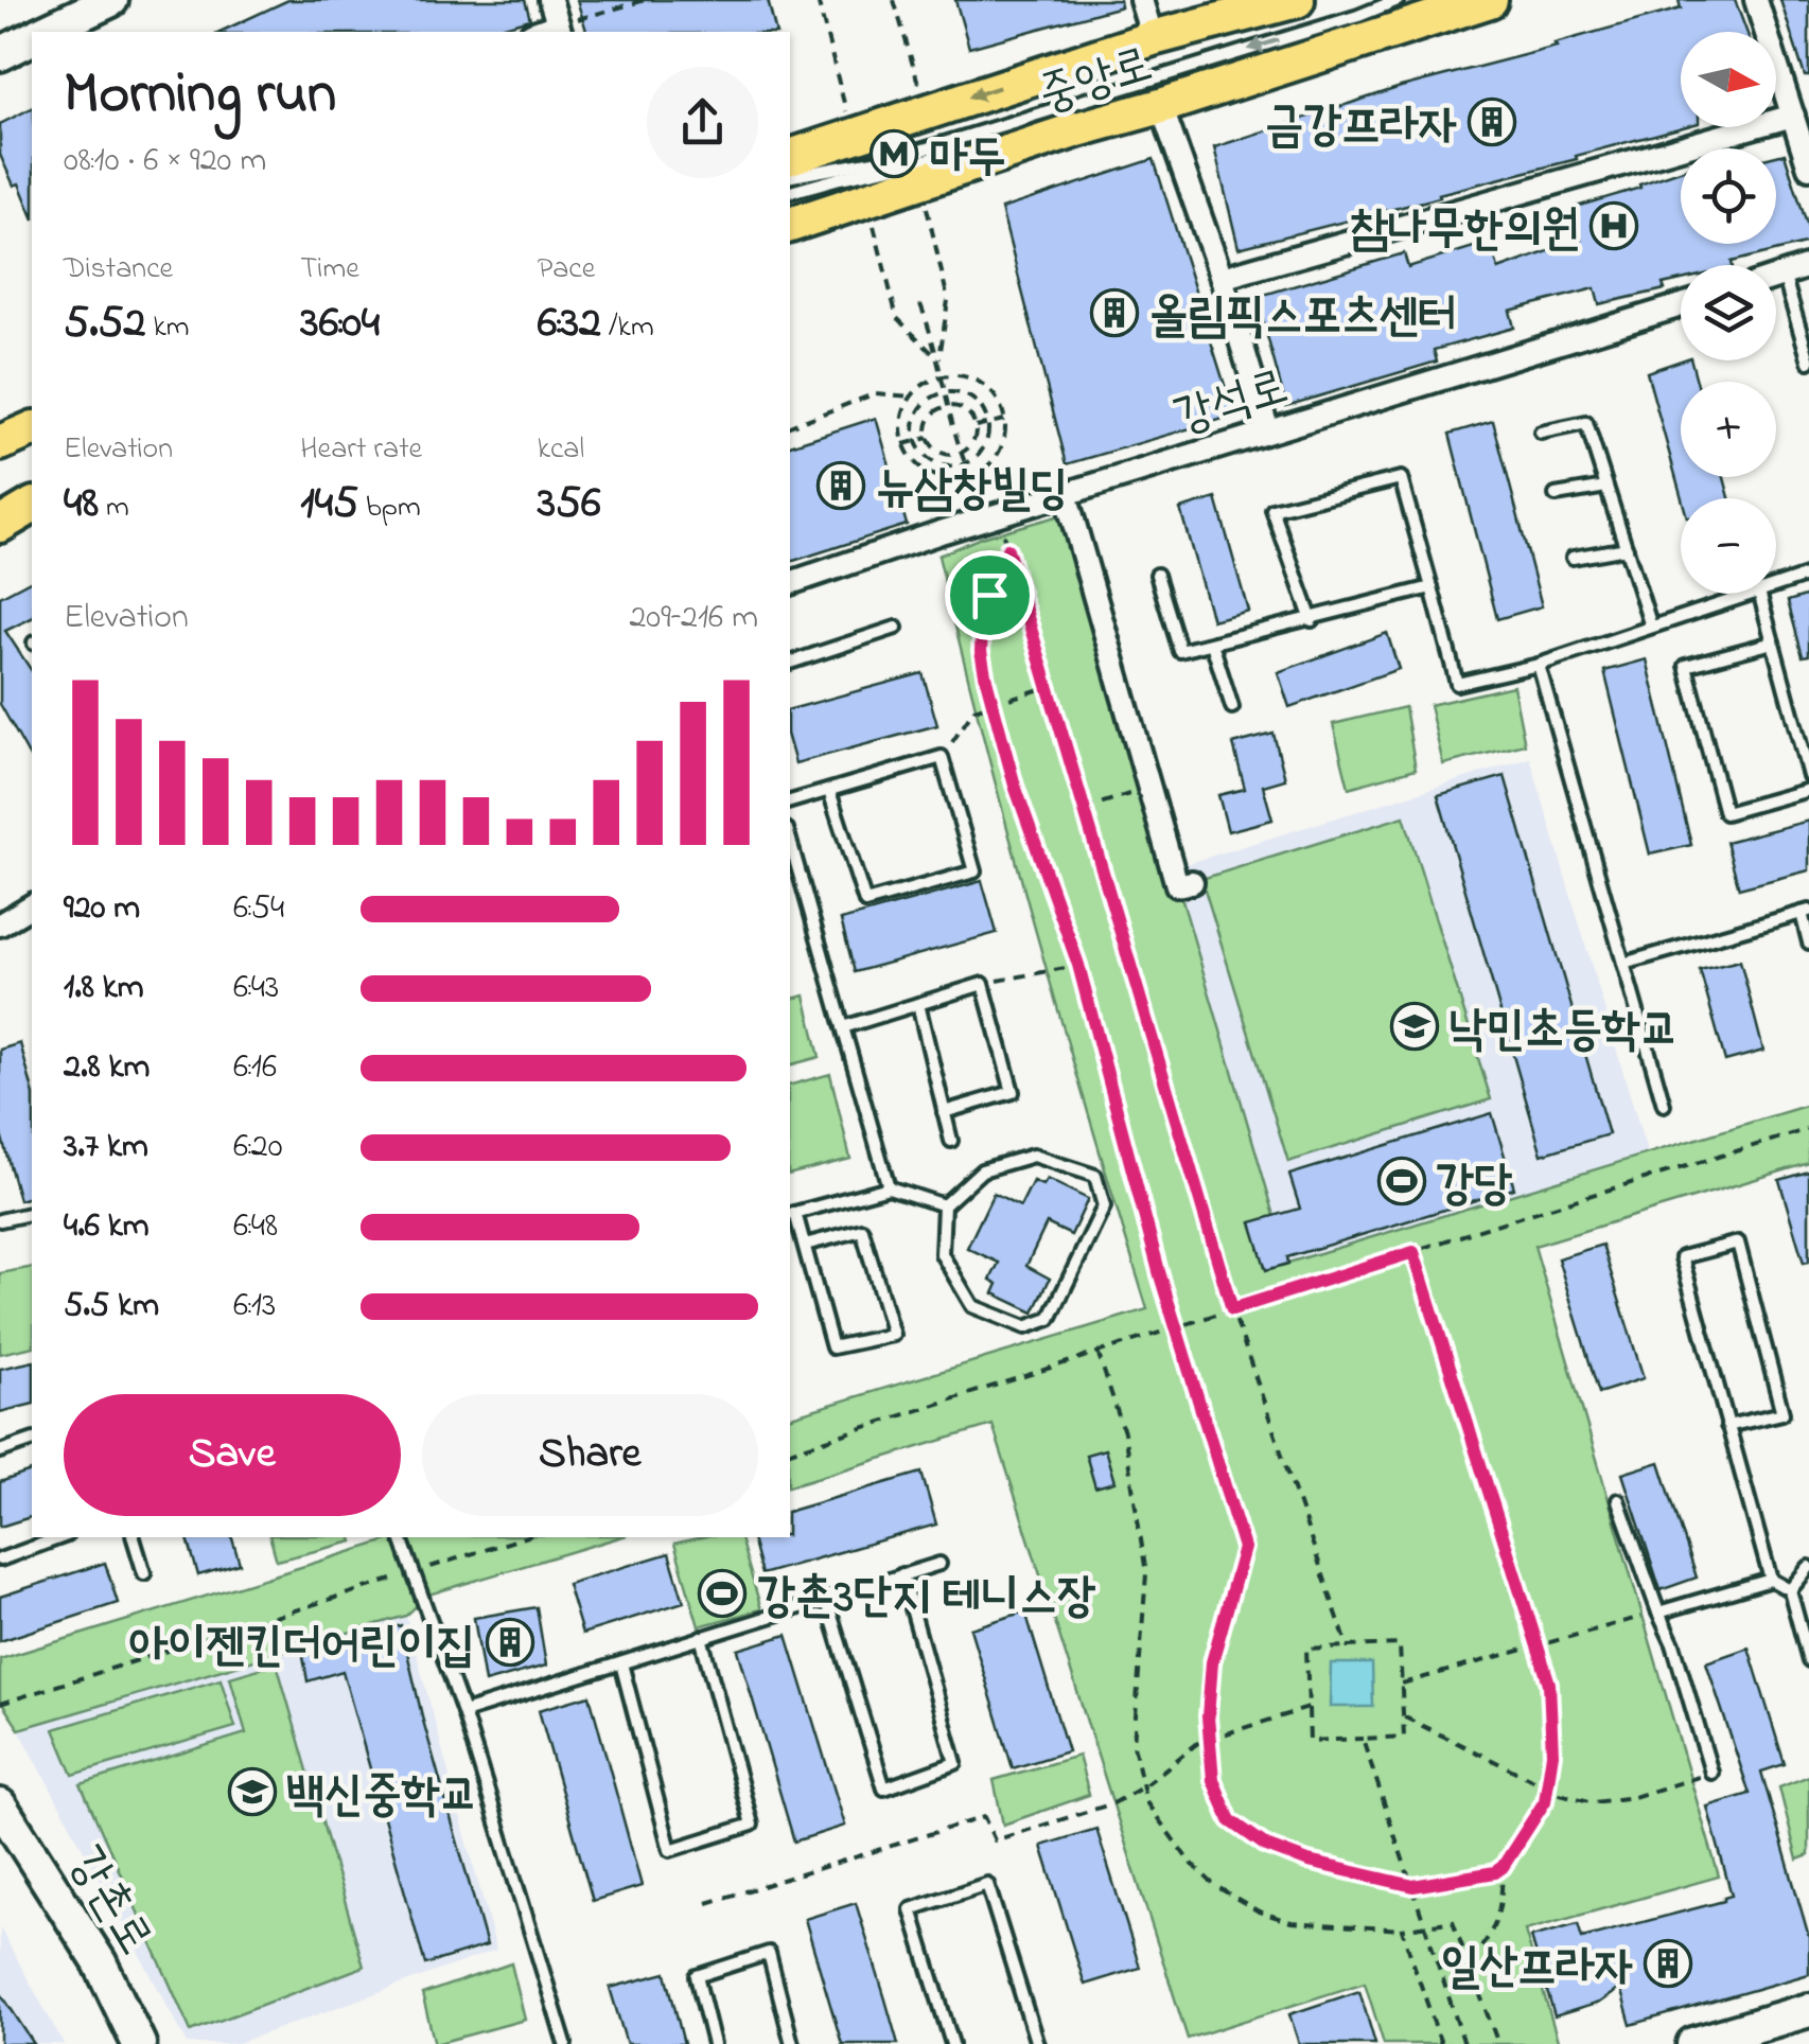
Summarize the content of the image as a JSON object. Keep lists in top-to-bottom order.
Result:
{
  "streets": {
    "main road": ["중앙로", "강촌로"],
    "street": ["강석로"]
  },
  "places": {
    "building": [
      "금강프라자",
      "올림픽스포츠센터",
      "뉴삼창빌딩",
      "아이젠킨더어린이집",
      "일산프라자"
    ],
    "metro station": ["마두"],
    "hospital": ["참나무한의원"],
    "school or university": ["낙민초등학교", "백신중학교"],
    "sports": ["강당", "강촌3단지 테니스장"]
  },
  "north": "right",
  "page": {
    "map_buttons": ["+", "−"],
    "heading": ["Morning run", "08:10 · 6 × 920 m"],
    "stats": [
      ["Distance", "5.52 km"],
      ["Time", "36:04"],
      ["Pace", "6:32 /km"],
      ["Elevation", "48 m"],
      ["Heart rate", "145 bpm"],
      ["kcal", "356"]
    ],
    "chart": ["Elevation", "209–216 m"],
    "list": [
      {
        "name": "920 m",
        "note": "6:54"
      },
      {
        "name": "1.8 km",
        "note": "6:43"
      },
      {
        "name": "2.8 km",
        "note": "6:16"
      },
      {
        "name": "3.7 km",
        "note": "6:20"
      },
      {
        "name": "4.6 km",
        "note": "6:48"
      },
      {
        "name": "5.5 km",
        "note": "6:13"
      }
    ],
    "buttons": ["Save", "Share"]
  }
}
